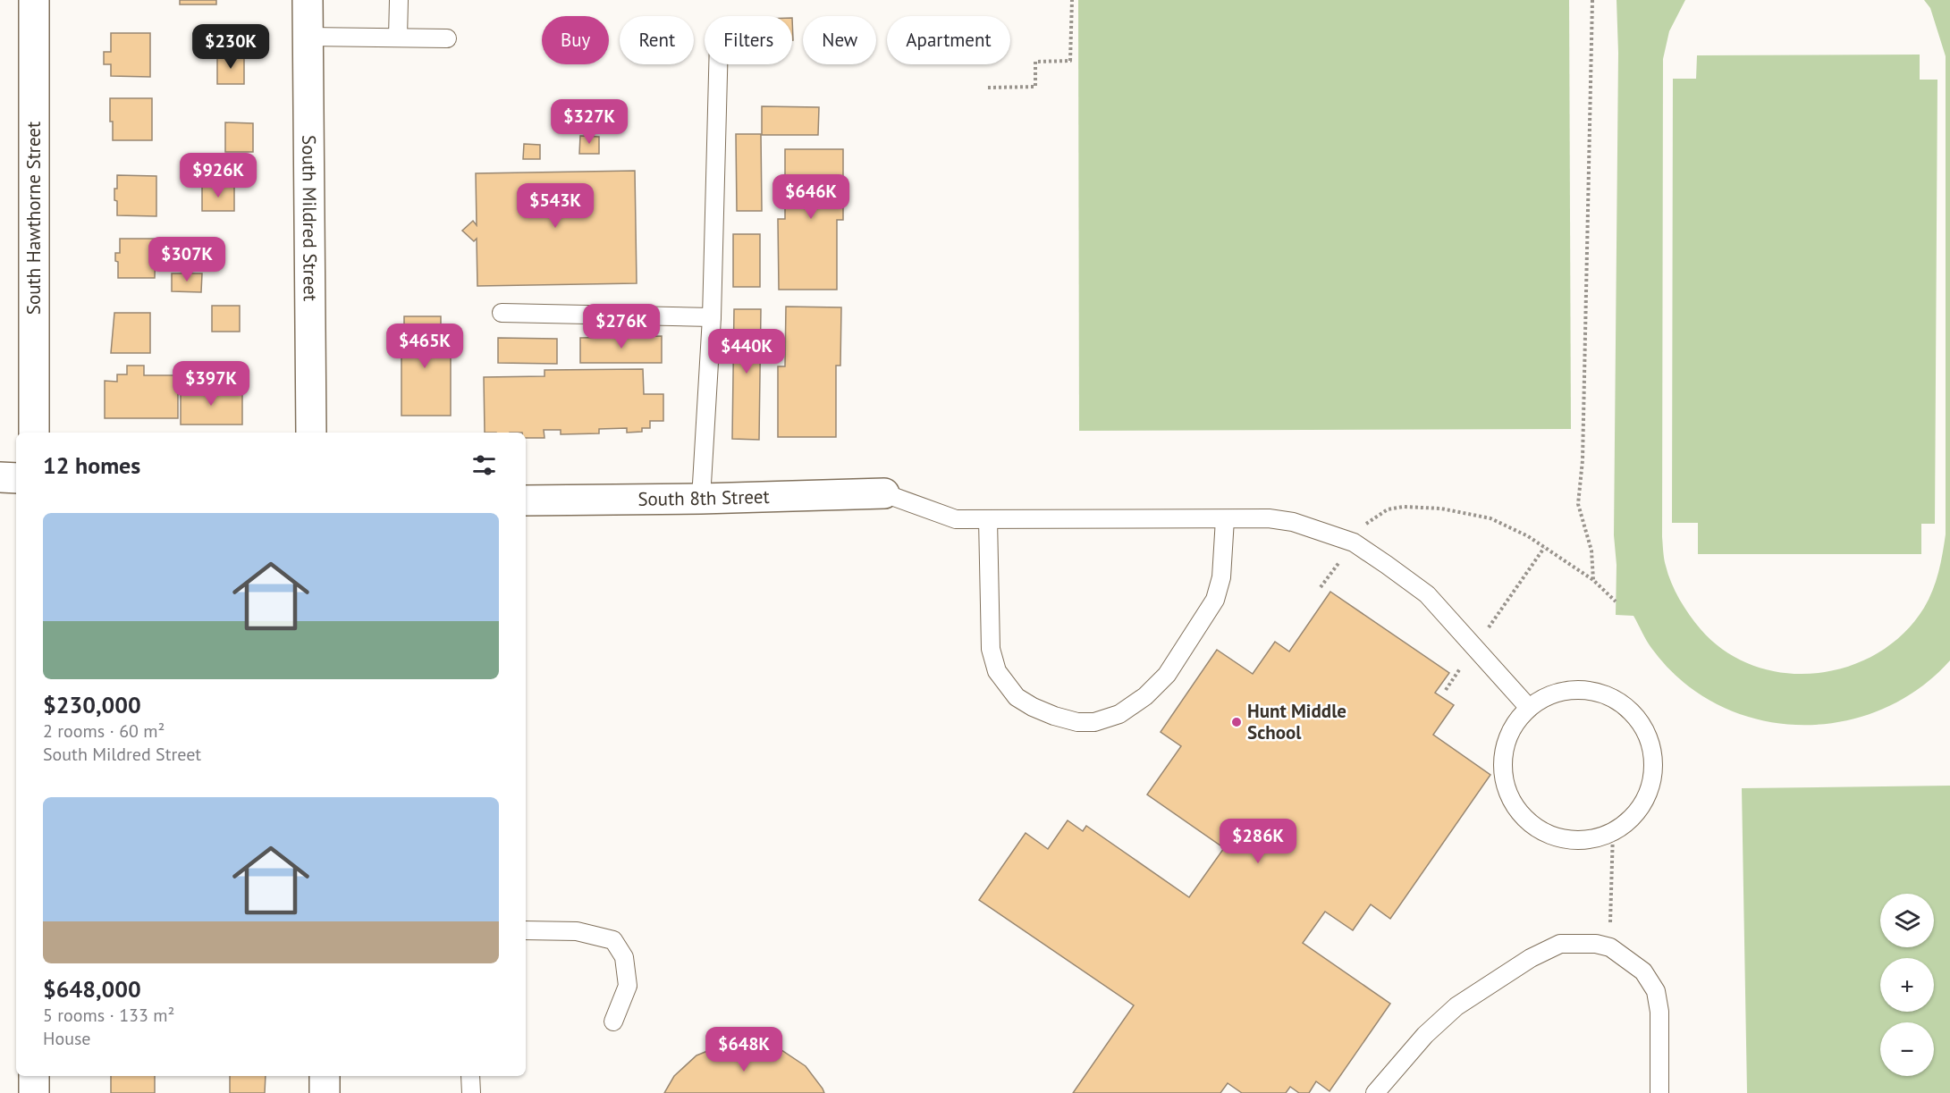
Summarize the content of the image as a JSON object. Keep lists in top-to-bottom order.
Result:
{
  "streets": {
    "street": ["South Hawthorne Street", "South Mildred Street", "South 8th Street"]
  },
  "places": ["Hunt Middle School"],
  "page": {
    "chip": [
      "Buy",
      "Rent",
      "Filters",
      "New",
      "Apartment"
    ],
    "price": [
      "$230K",
      "$327K",
      "$926K",
      "$646K",
      "$543K",
      "$307K",
      "$276K",
      "$465K",
      "$440K",
      "$397K",
      "$286K",
      "$648K"
    ],
    "heading": "12 homes",
    "list": [
      {
        "name": "$230,000",
        "note": "2 rooms · 60 m² · South Mildred Street"
      },
      {
        "name": "$648,000",
        "note": "5 rooms · 133 m² · House"
      }
    ],
    "map_buttons": ["+", "−"]
  }
}
